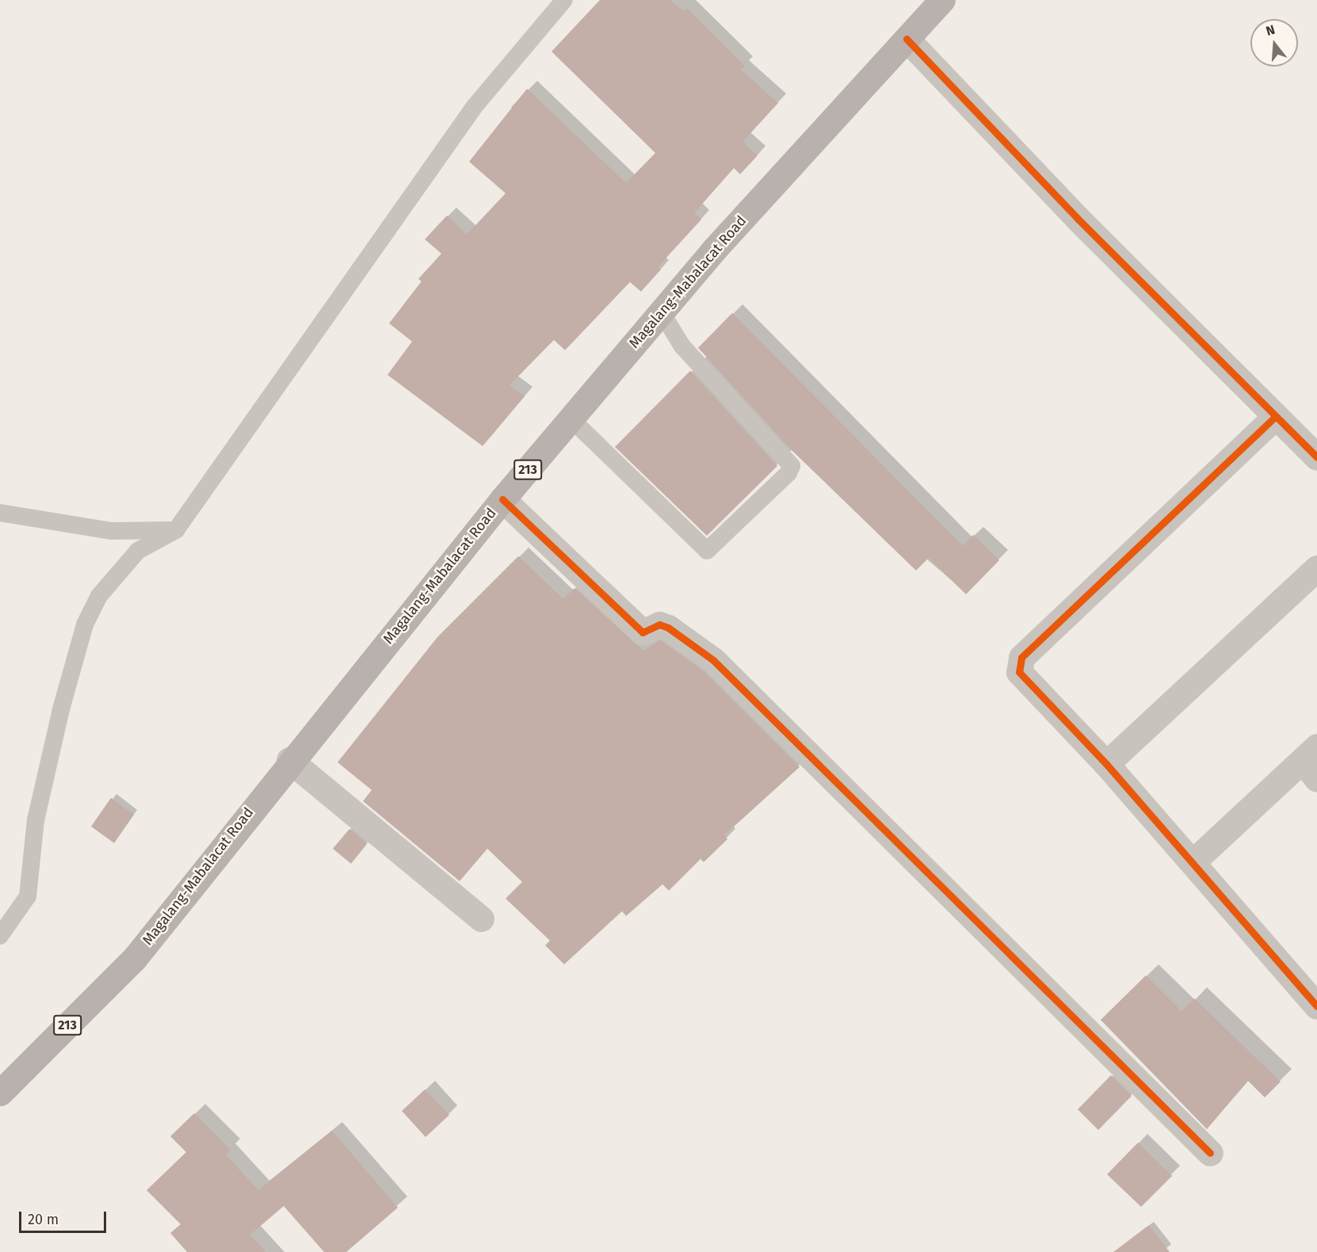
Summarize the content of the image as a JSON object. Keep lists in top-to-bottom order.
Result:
{
  "streets": {
    "main road": ["Magalang-Mabalacat Road", "213"]
  },
  "scale_bar": "20 m",
  "north": "top"
}
